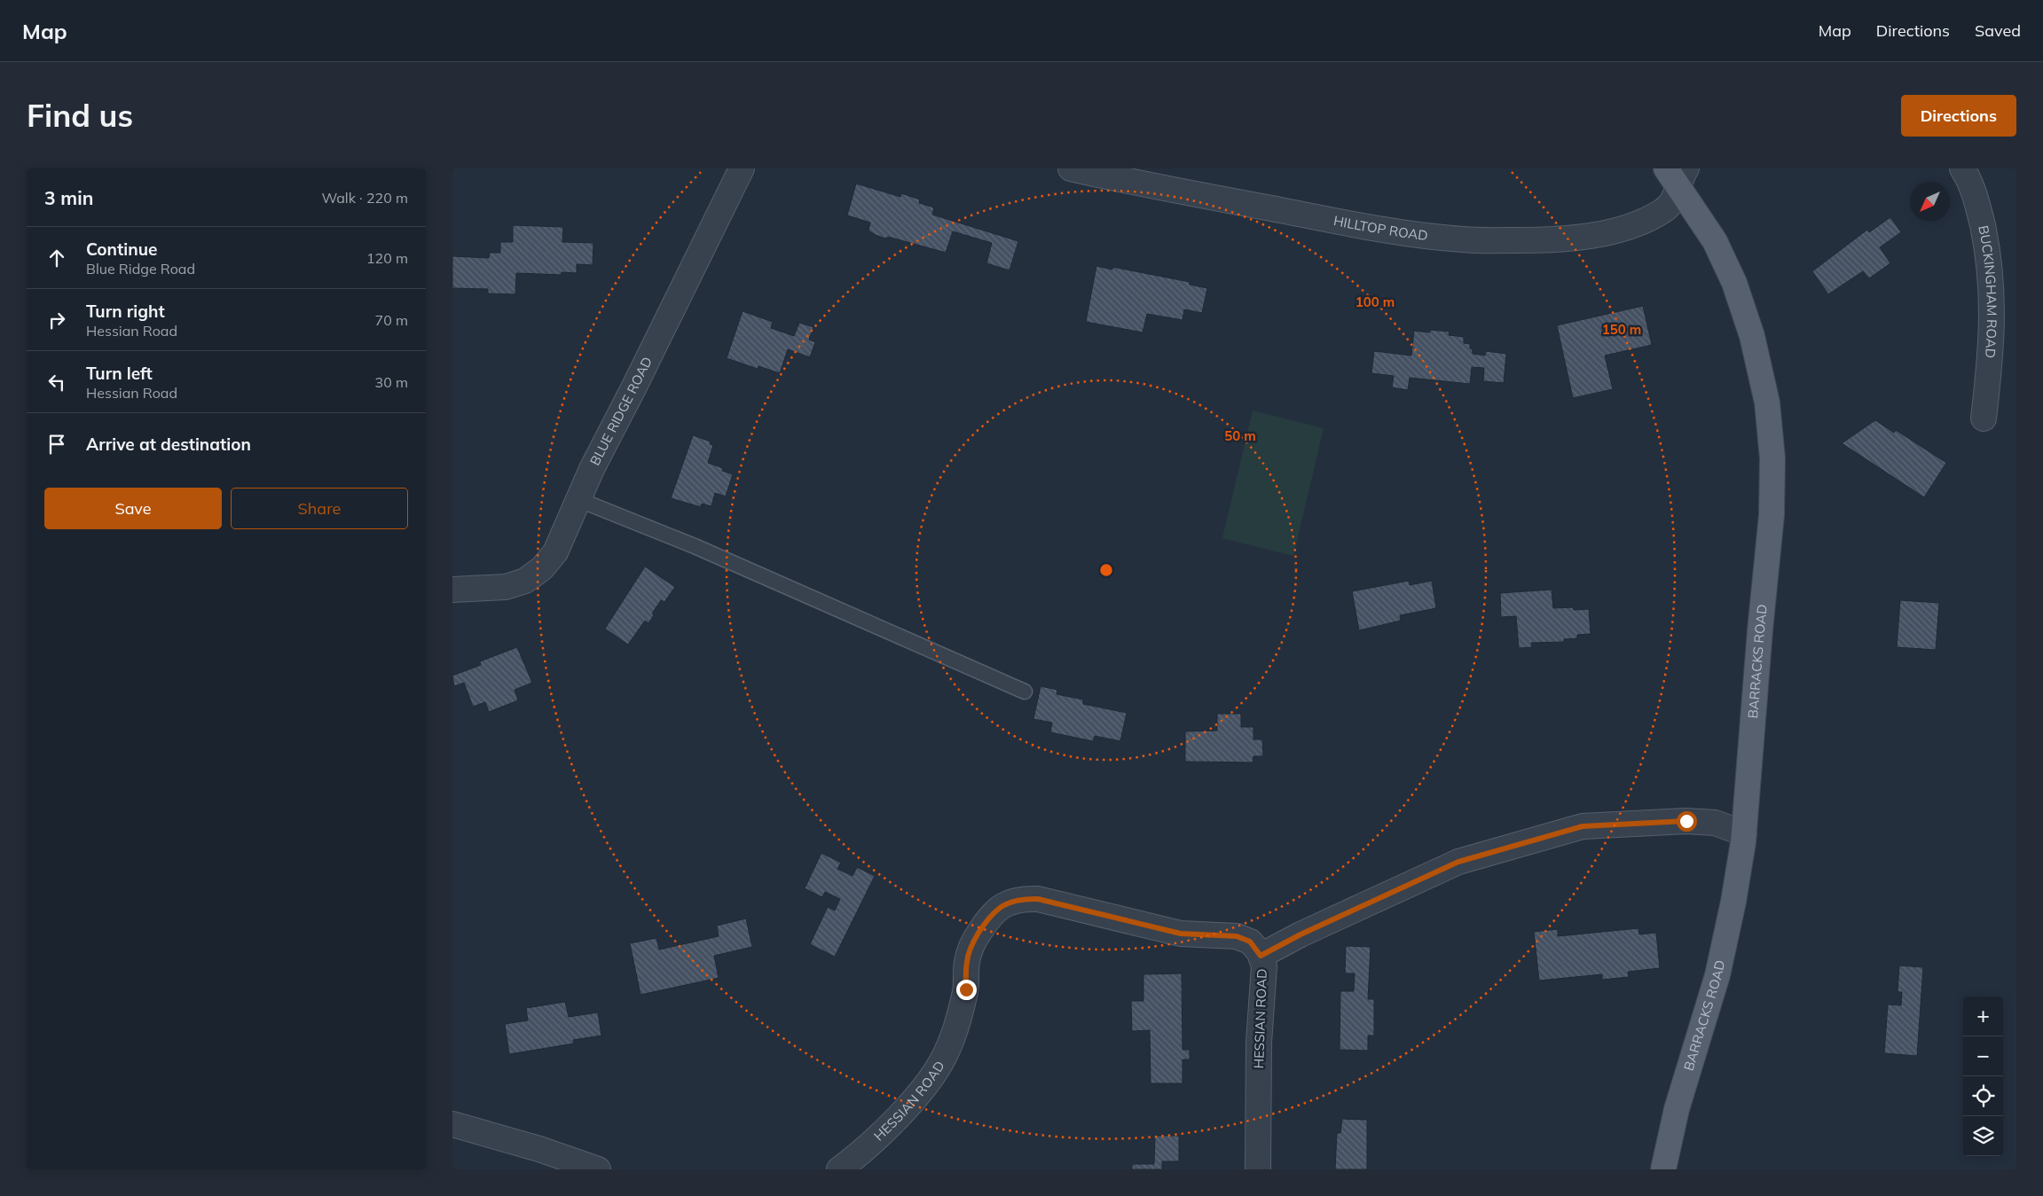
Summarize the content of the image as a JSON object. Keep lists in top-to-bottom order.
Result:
{
  "streets": {
    "main road": ["BARRACKS ROAD"],
    "street": [
      "HILLTOP ROAD",
      "BUCKINGHAM ROAD",
      "BLUE RIDGE ROAD",
      "HESSIAN ROAD"
    ]
  },
  "crossings": [
    ["HILLTOP ROAD", "BARRACKS ROAD"]
  ],
  "north": "bottom left",
  "page": {
    "header": "Map",
    "nav": ["Map", "Directions", "Saved"],
    "buttons": [
      "Directions",
      ["Save", "Share"]
    ],
    "title": "Find us",
    "heading": ["3 min", "Walk · 220 m"],
    "list": [
      ["Continue", "Blue Ridge Road", "120 m"],
      ["Turn right", "Hessian Road", "70 m"],
      ["Turn left", "Hessian Road", "30 m"],
      "Arrive at destination"
    ],
    "map_buttons": ["+", "−"]
  },
  "rings": ["100 m", "150 m", "50 m"]
}
